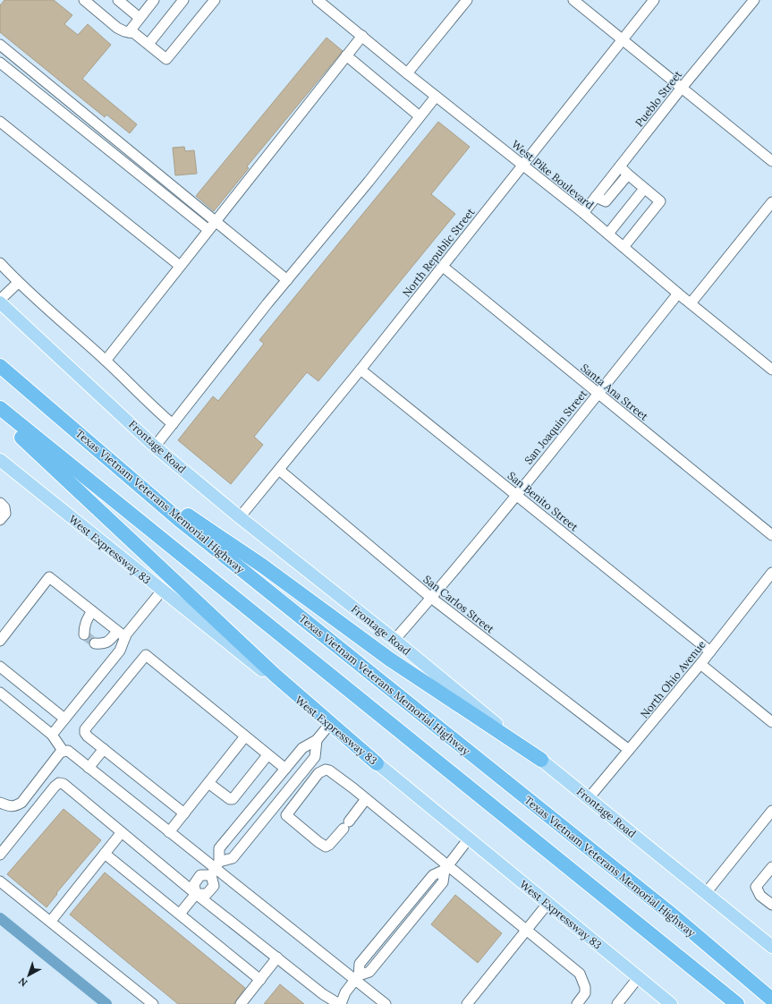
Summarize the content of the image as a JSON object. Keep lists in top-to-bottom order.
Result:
{
  "streets": {
    "highway": ["Texas Vietnam Veterans Memorial Highway"],
    "main road": ["Frontage Road", "West Expressway 83"],
    "street": [
      "Pueblo Street",
      "West Pike Boulevard",
      "North Republic Street",
      "Santa Ana Street",
      "San Joaquin Street",
      "San Benito Street",
      "San Carlos Street",
      "North Ohio Avenue"
    ]
  },
  "crossings": [
    ["Pueblo Street", "West Pike Boulevard"],
    ["West Pike Boulevard", "North Republic Street"],
    ["West Pike Boulevard", "San Joaquin Street"],
    ["North Republic Street", "Santa Ana Street"],
    ["North Republic Street", "Frontage Road"],
    ["North Republic Street", "San Benito Street"],
    ["North Republic Street", "San Carlos Street"],
    ["Santa Ana Street", "San Joaquin Street"],
    ["San Joaquin Street", "Frontage Road"],
    ["San Joaquin Street", "San Benito Street"],
    ["San Joaquin Street", "San Carlos Street"],
    ["Frontage Road", "North Ohio Avenue"],
    ["San Benito Street", "North Ohio Avenue"],
    ["San Carlos Street", "North Ohio Avenue"]
  ],
  "north": "bottom left"
}
